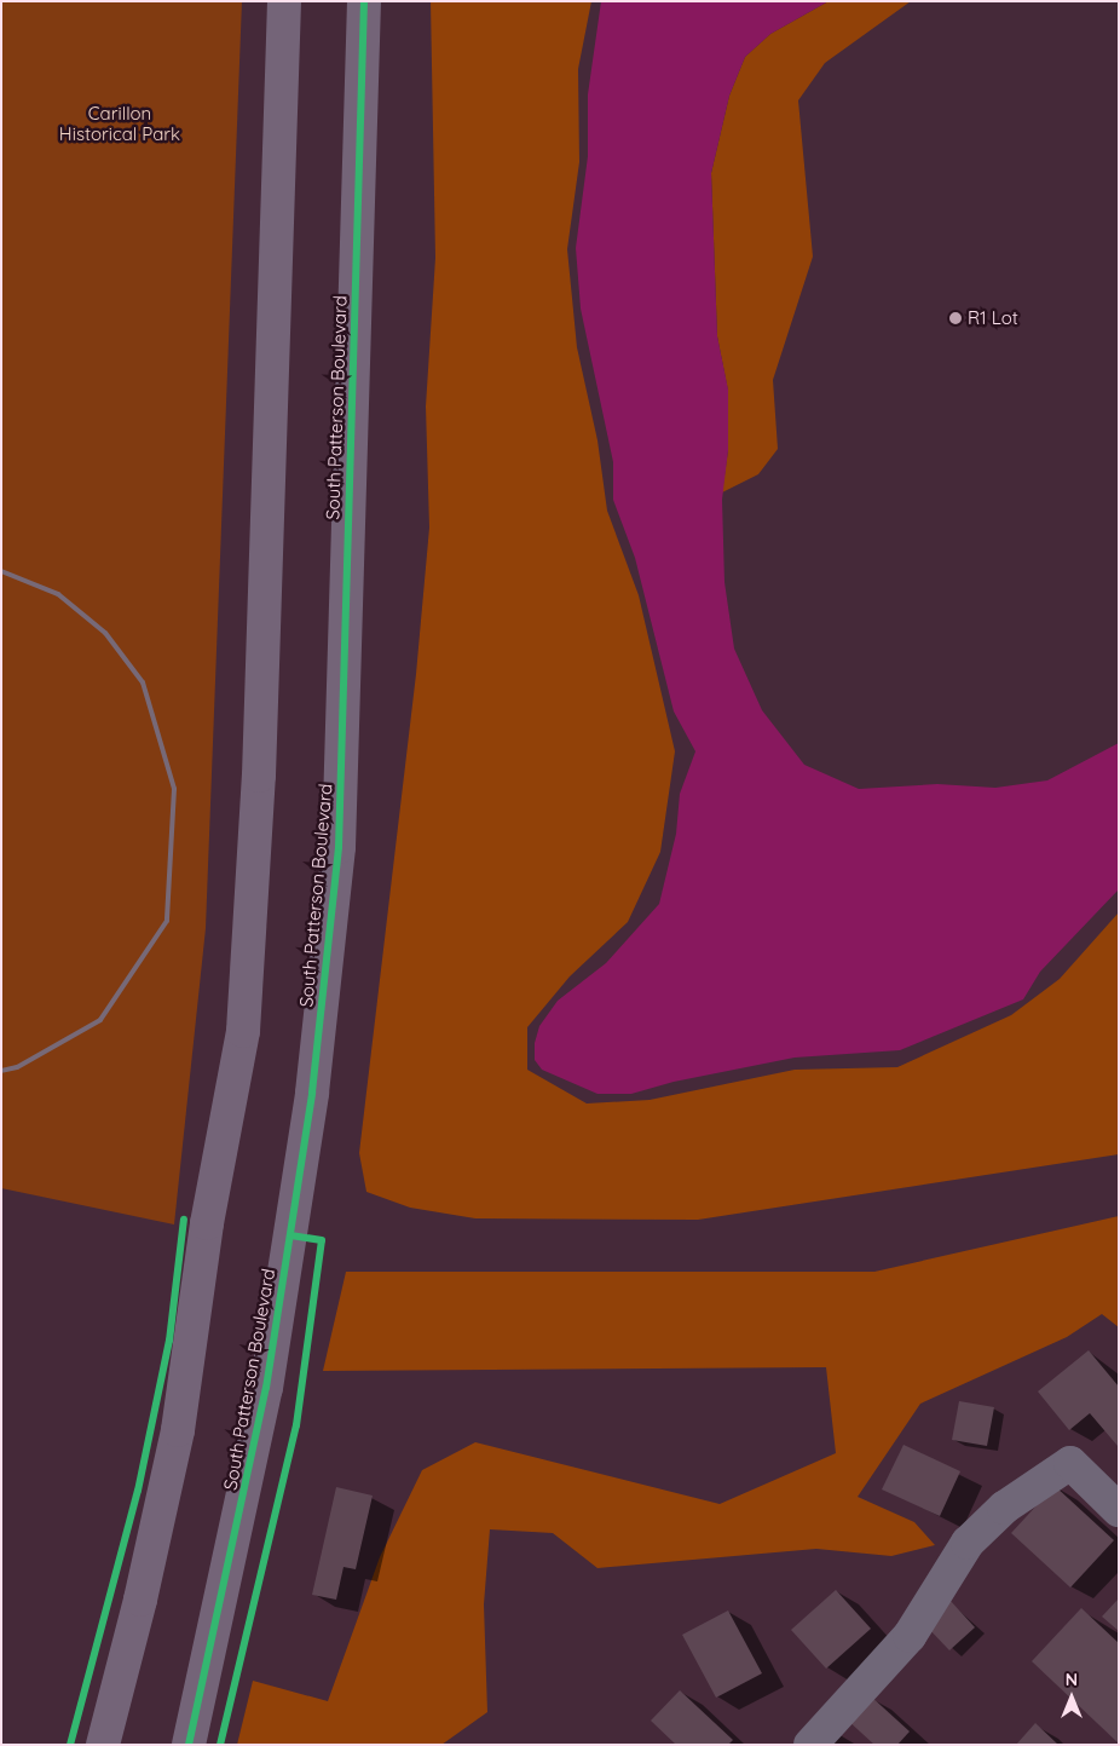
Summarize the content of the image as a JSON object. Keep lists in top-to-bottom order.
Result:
{
  "streets": {
    "main road": ["South Patterson Boulevard"]
  },
  "parks": ["Carillon Historical Park"],
  "places": ["R1 Lot"],
  "north": "top"
}
